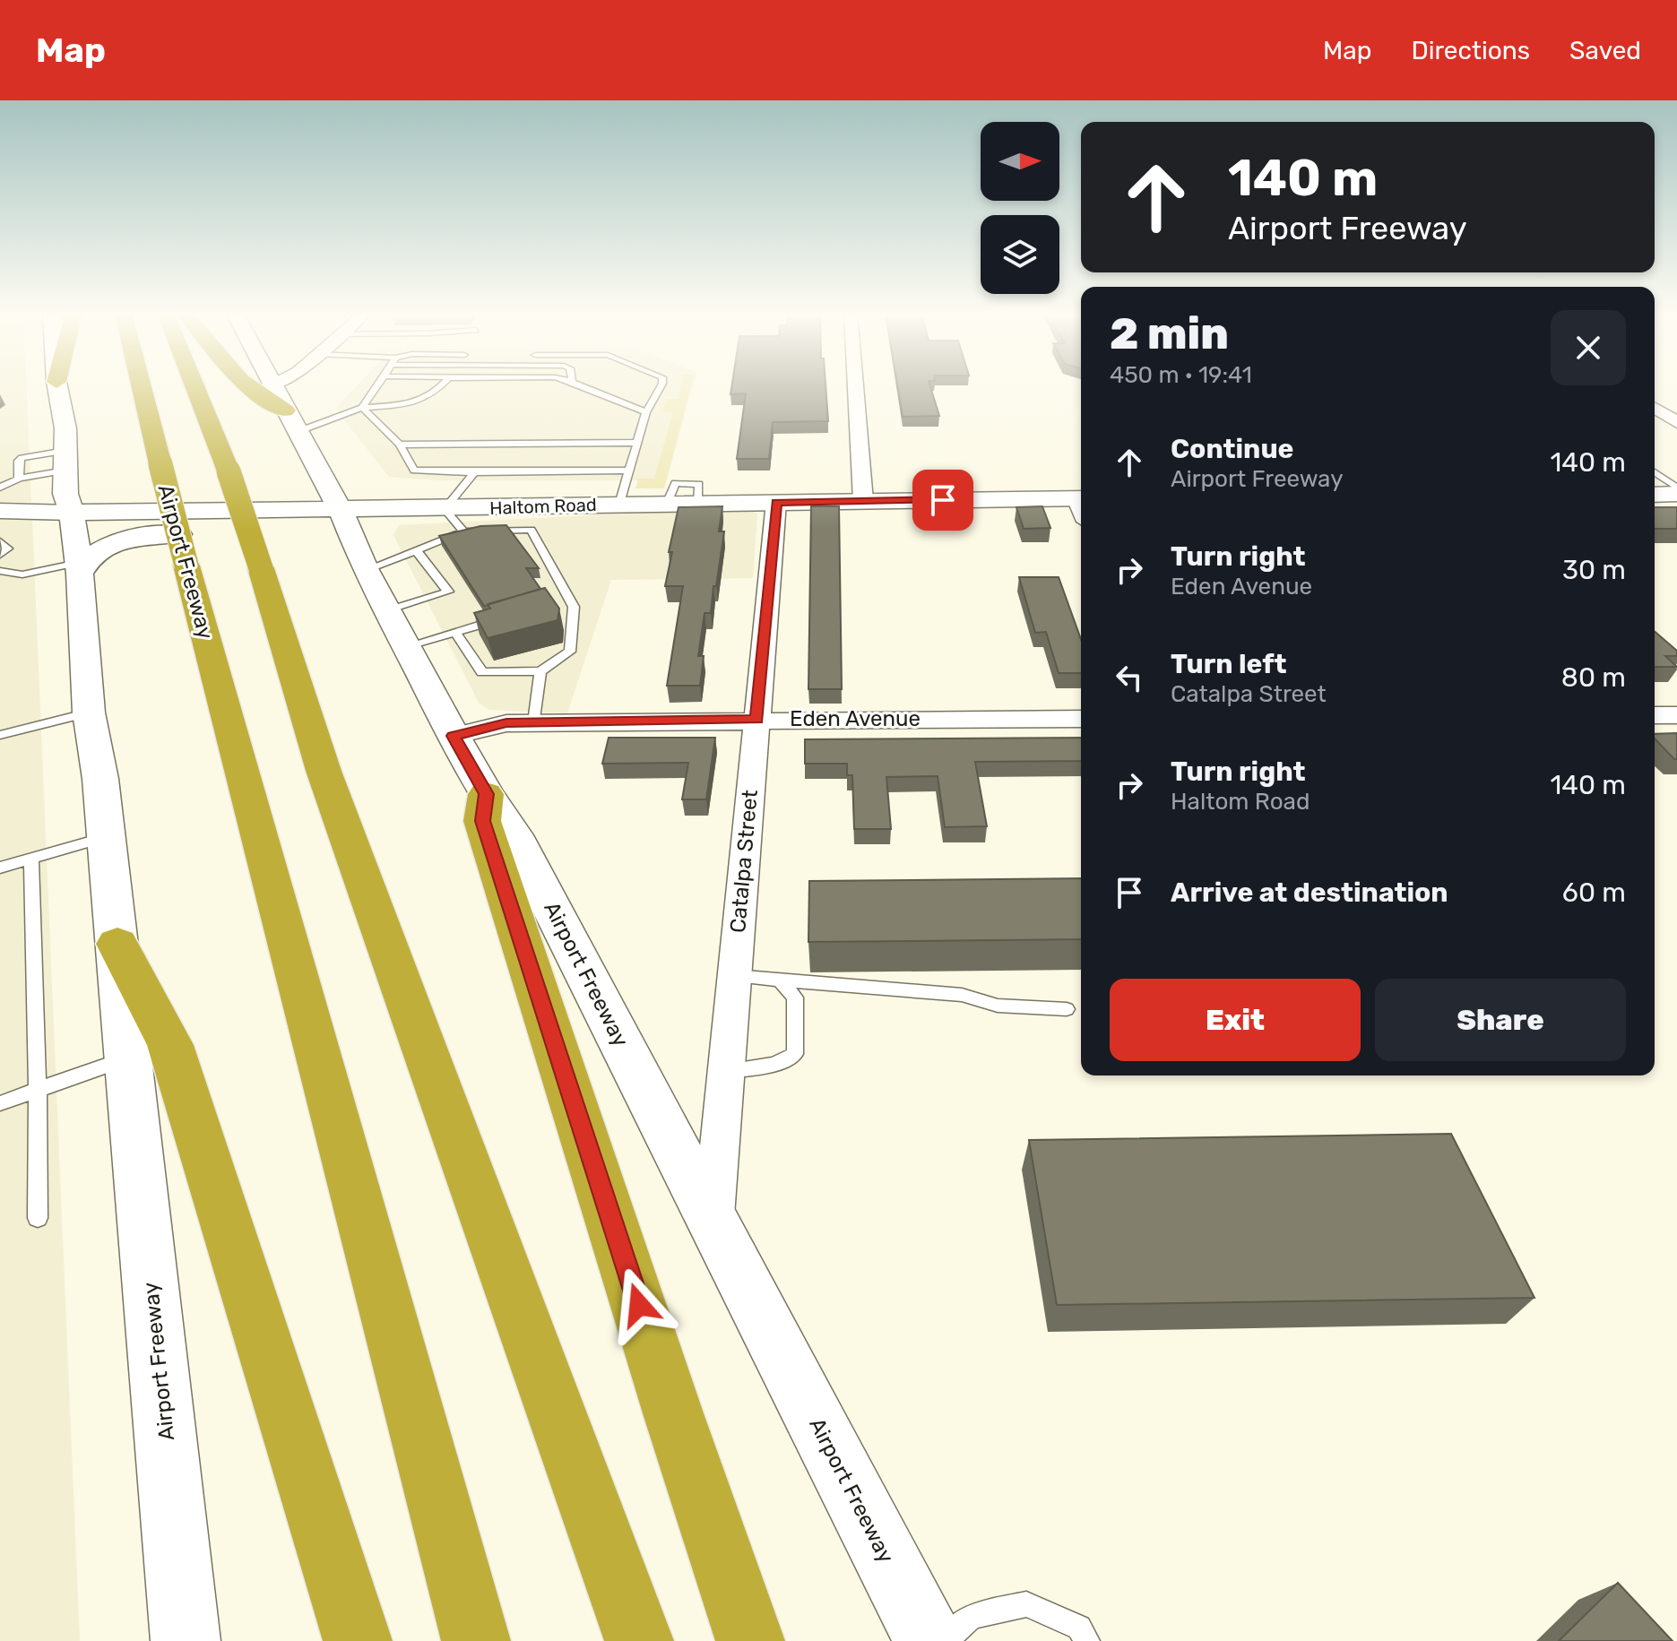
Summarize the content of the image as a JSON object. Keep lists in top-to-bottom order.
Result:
{
  "streets": {
    "highway": ["Airport Freeway"],
    "main road": ["Haltom Road"],
    "street": ["Eden Avenue", "Catalpa Street"]
  },
  "crossings": [
    ["Haltom Road", "Airport Freeway"],
    ["Haltom Road", "Catalpa Street"],
    ["Airport Freeway", "Eden Avenue"],
    ["Airport Freeway", "Catalpa Street"],
    ["Eden Avenue", "Catalpa Street"]
  ],
  "north": "right",
  "page": {
    "header": "Map",
    "nav": ["Map", "Directions", "Saved"],
    "turn": ["140 m", "Airport Freeway"],
    "heading": ["2 min", "450 m · 19:41"],
    "list": [
      {
        "name": "Continue",
        "note": "Airport Freeway",
        "value": "140 m"
      },
      {
        "name": "Turn right",
        "note": "Eden Avenue",
        "value": "30 m"
      },
      {
        "name": "Turn left",
        "note": "Catalpa Street",
        "value": "80 m"
      },
      {
        "name": "Turn right",
        "note": "Haltom Road",
        "value": "140 m"
      },
      {
        "name": "Arrive at destination",
        "value": "60 m"
      }
    ],
    "buttons": ["Exit", "Share"]
  }
}
